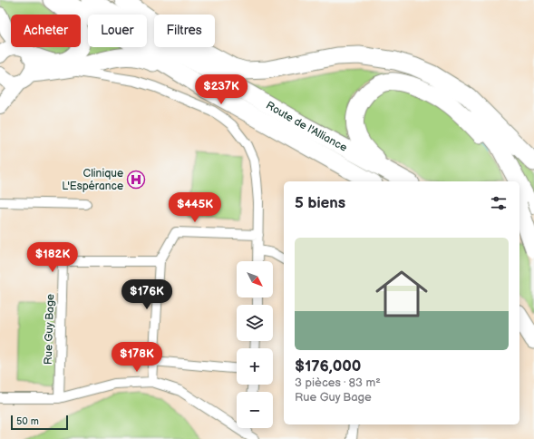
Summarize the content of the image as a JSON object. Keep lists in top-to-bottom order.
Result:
{
  "streets": {
    "highway": ["Route de l'Alliance"],
    "street": ["Rue Guy Bage"]
  },
  "places": {
    "hospital": ["Clinique L'Espérance"]
  },
  "scale_bar": "50 m",
  "north": "bottom right",
  "page": {
    "chip": ["Acheter", "Louer", "Filtres"],
    "price": [
      "$237K",
      "$445K",
      "$182K",
      "$176K",
      "$178K"
    ],
    "heading": "5 biens",
    "list": [
      {
        "name": "$176,000",
        "note": "3 pièces · 83 m² · Rue Guy Bage"
      }
    ],
    "map_buttons": ["+", "−"],
    "scale": "50 m"
  }
}
